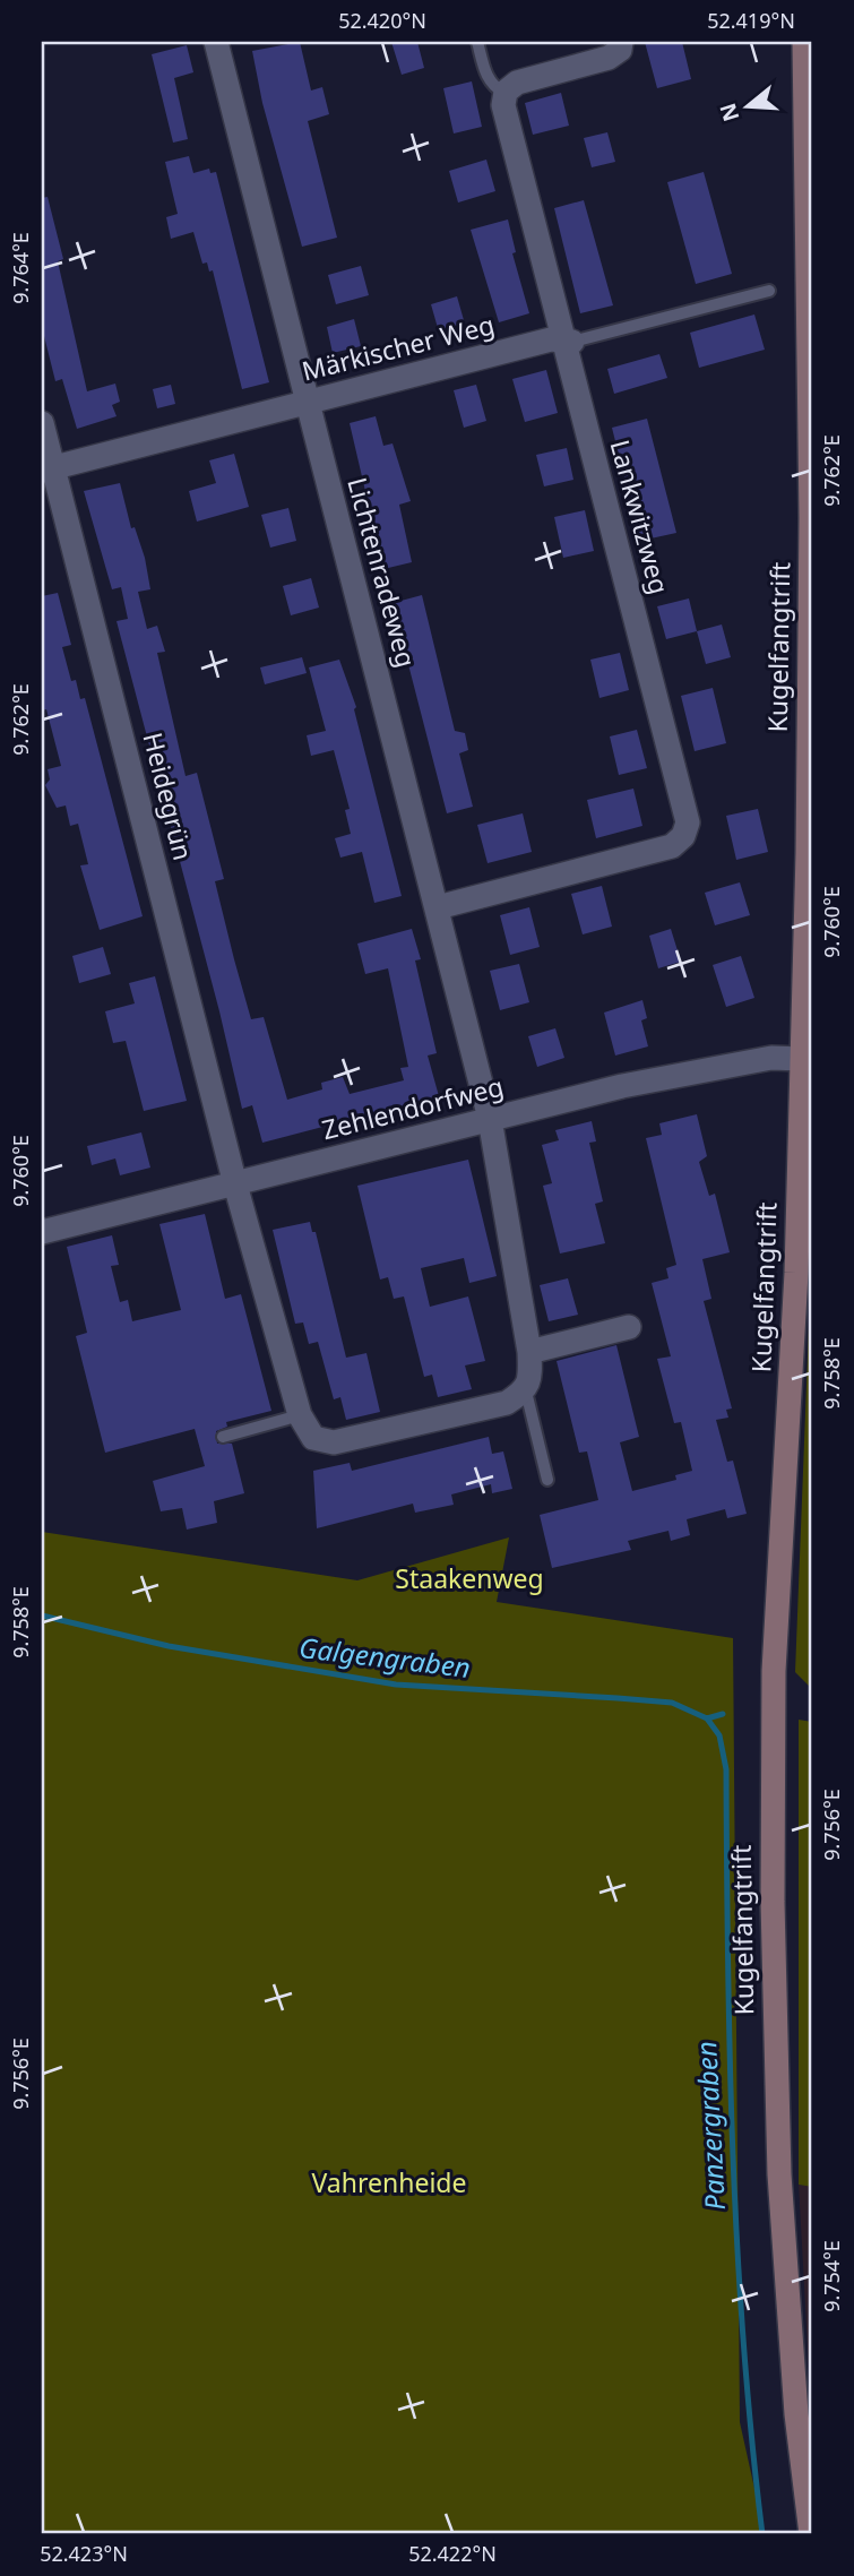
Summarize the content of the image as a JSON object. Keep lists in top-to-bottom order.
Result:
{
  "streets": {
    "street": [
      "Märkischer Weg",
      "Lankwitzweg",
      "Lichtenradeweg",
      "Kugelfangtrift",
      "Heidegrün",
      "Zehlendorfweg"
    ]
  },
  "crossings": [
    ["Märkischer Weg", "Lankwitzweg"],
    ["Märkischer Weg", "Lichtenradeweg"],
    ["Märkischer Weg", "Heidegrün"],
    ["Lankwitzweg", "Lichtenradeweg"],
    ["Lichtenradeweg", "Zehlendorfweg"],
    ["Kugelfangtrift", "Zehlendorfweg"],
    ["Heidegrün", "Zehlendorfweg"]
  ],
  "water": ["Galgengraben", "Panzergraben"],
  "parks": ["Staakenweg", "Vahrenheide"],
  "north": "left",
  "coordinates": [
    "52.420°N",
    "52.419°N",
    "9.764°E",
    "9.762°E",
    "9.760°E",
    "9.758°E",
    "9.756°E",
    "9.754°E",
    "52.423°N",
    "52.422°N"
  ]
}
